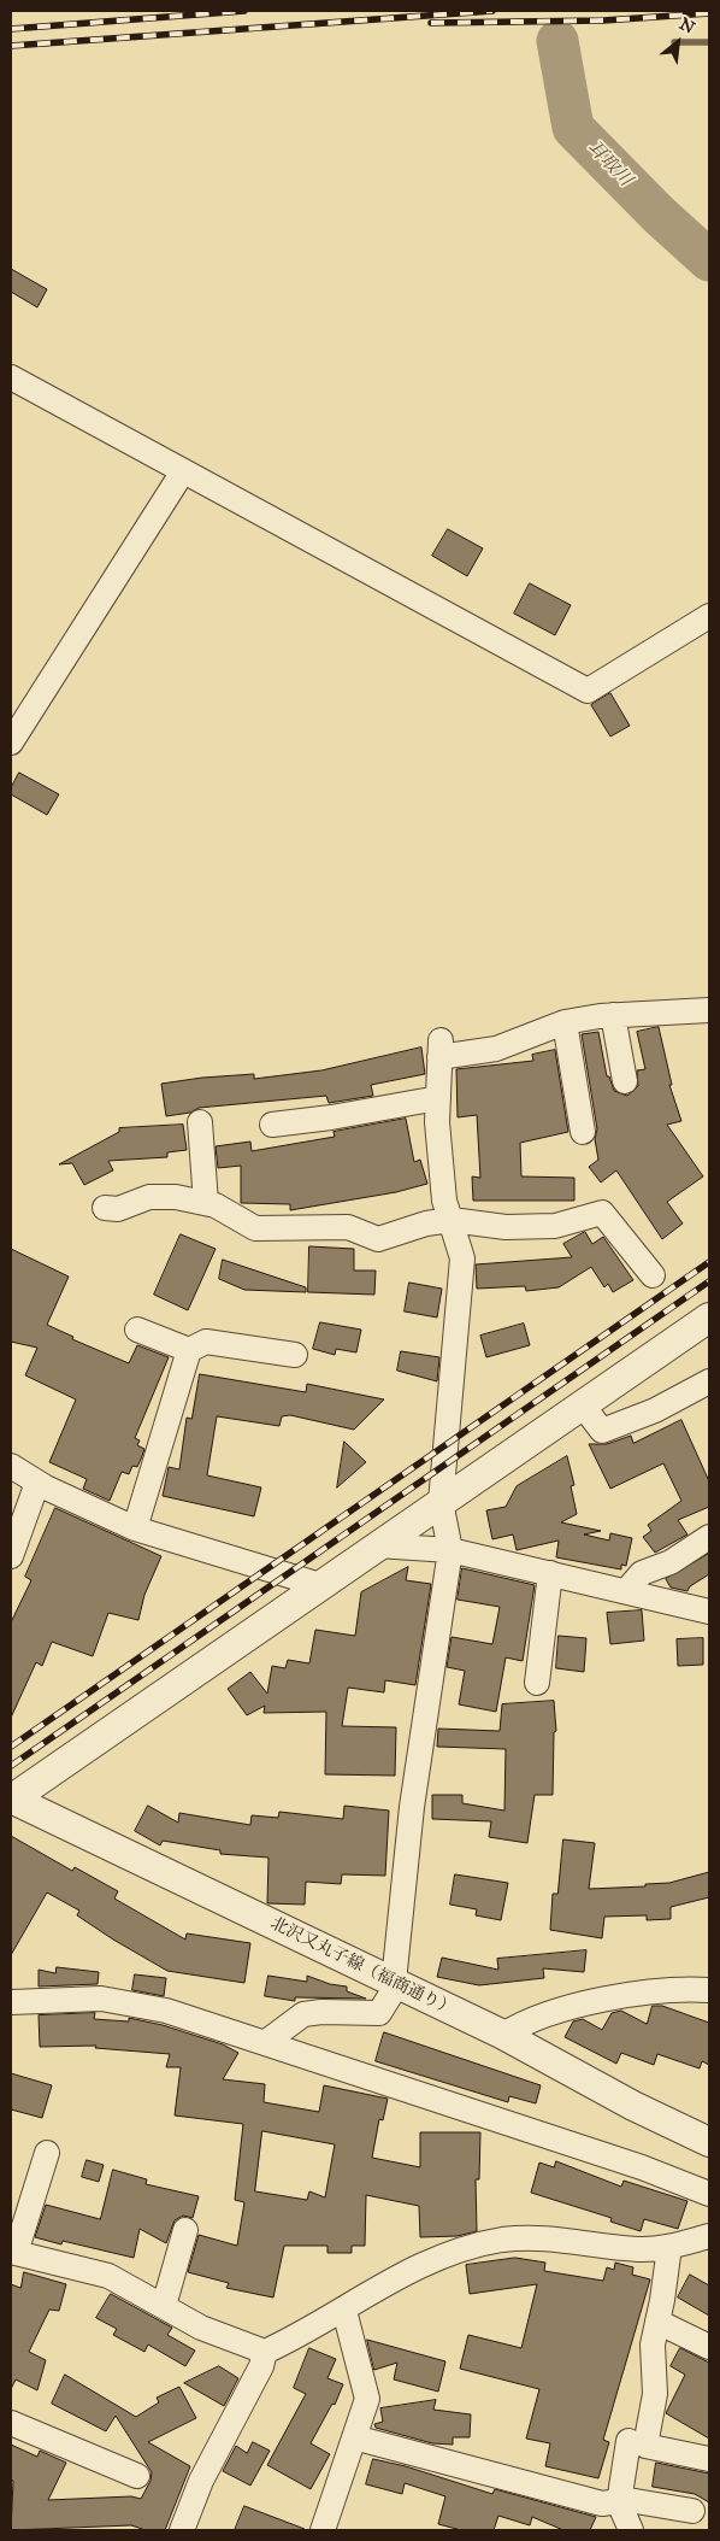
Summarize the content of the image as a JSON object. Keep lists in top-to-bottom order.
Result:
{
  "streets": {
    "street": ["北沢又丸子線（福商通り）"]
  },
  "water": ["耳取川"],
  "north": "top right"
}
